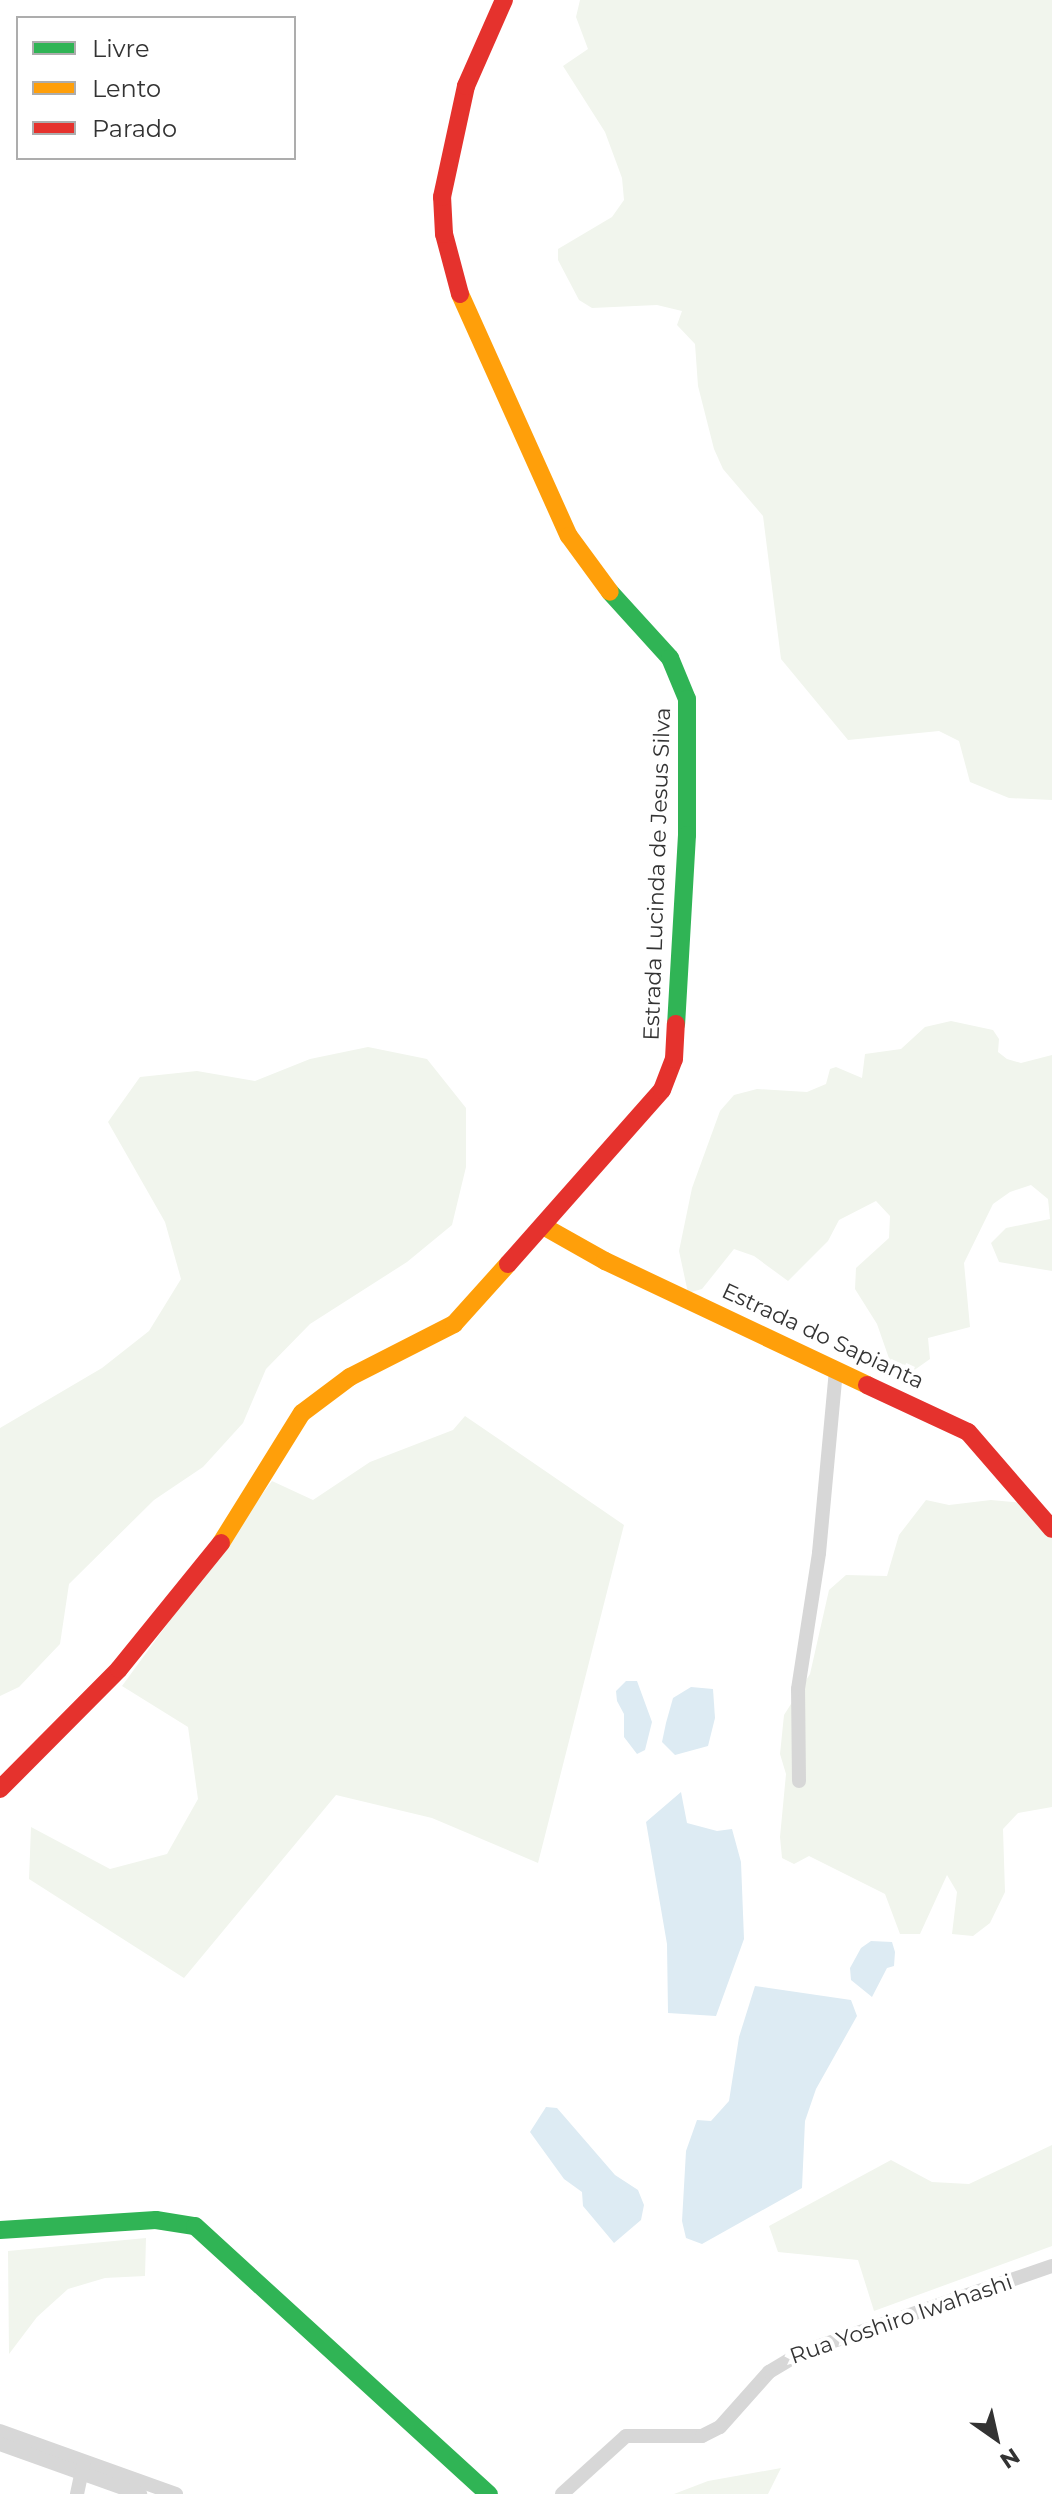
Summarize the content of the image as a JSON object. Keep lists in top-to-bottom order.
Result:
{
  "streets": {
    "main road": ["Estrada Lucinda de Jesus Silva", "Estrada do Sapianta"],
    "street": ["Rua Yoshiro Iwahashi"]
  },
  "crossings": [
    ["Estrada Lucinda de Jesus Silva", "Estrada do Sapianta"]
  ],
  "legend": ["Livre", "Lento", "Parado"],
  "north": "bottom right"
}
